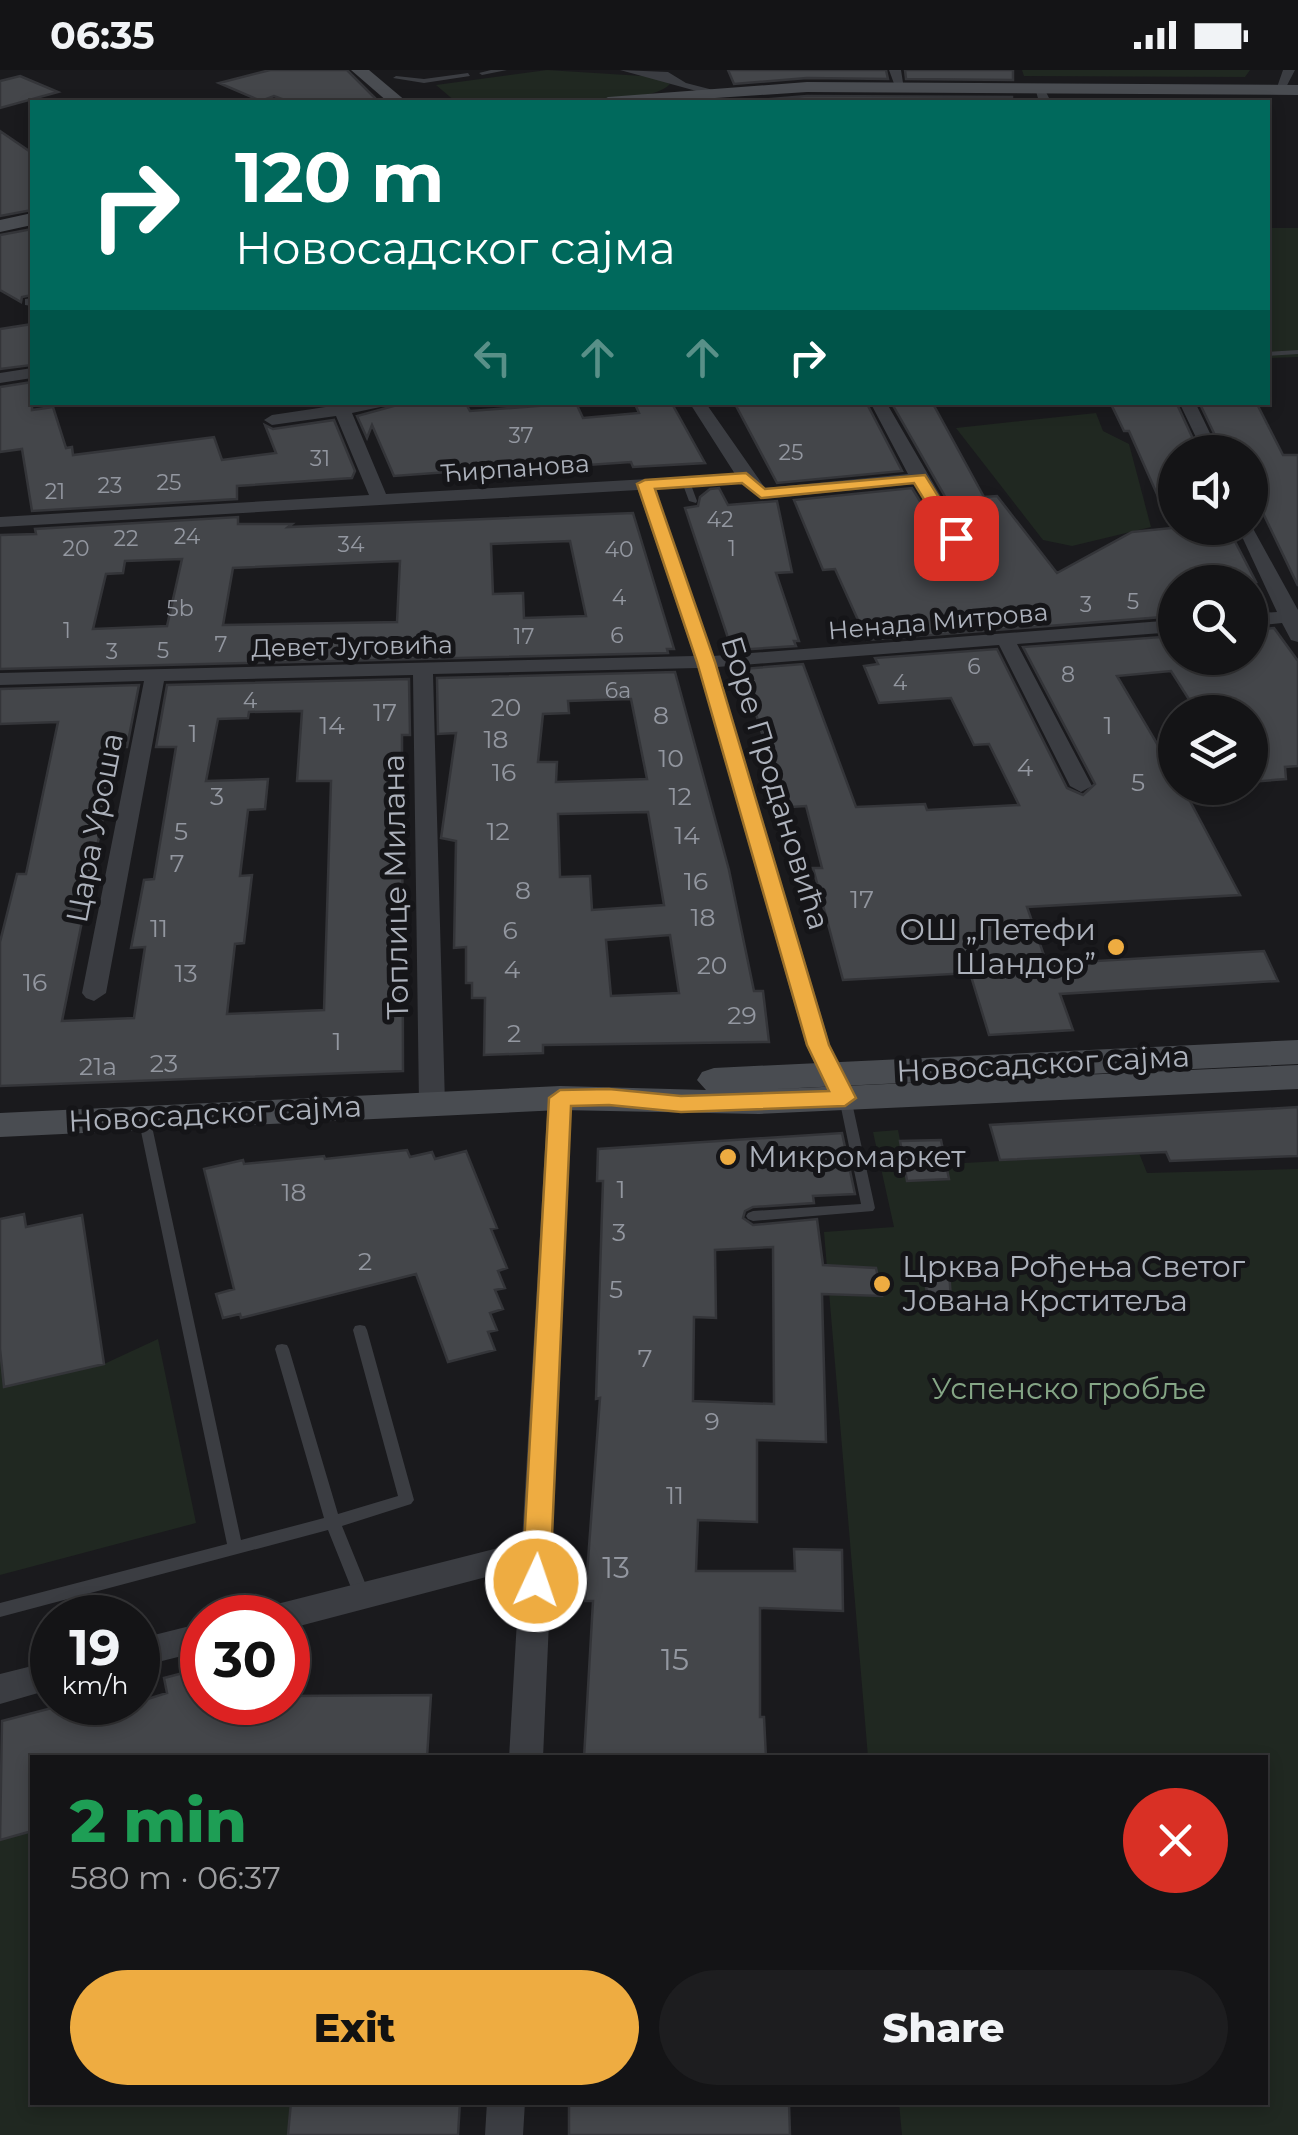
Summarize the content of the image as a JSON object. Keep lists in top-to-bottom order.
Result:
{
  "streets": {
    "main road": ["Новосадског сајма"],
    "street": [
      "Ћирпанова",
      "Ненада Митрова",
      "Девет Југовића",
      "Боре Продановића",
      "Цара Уроша",
      "Топлице Милана"
    ]
  },
  "crossings": [
    ["Ћирпанова", "Боре Продановића"],
    ["Ненада Митрова", "Девет Југовића"],
    ["Ненада Митрова", "Боре Продановића"],
    ["Девет Југовића", "Боре Продановића"],
    ["Девет Југовића", "Цара Уроша"],
    ["Девет Југовића", "Топлице Милана"],
    ["Боре Продановића", "Новосадског сајма"],
    ["Топлице Милана", "Новосадског сајма"]
  ],
  "parks": ["Успенско гробље"],
  "places": ["ОШ „Петефи Шандор”", "Микромаркет", "Црква Рођења Светог Јована Крститеља"],
  "house_numbers": [
    "37",
    "25",
    "31",
    "25",
    "23",
    "21",
    "42",
    "24",
    "22",
    "34",
    "20",
    "1",
    "40",
    "4",
    "5",
    "3",
    "5b",
    "1",
    "6",
    "17",
    "7",
    "5",
    "3",
    "6",
    "8",
    "4",
    "6a",
    "4",
    "20",
    "17",
    "8",
    "14",
    "1",
    "1",
    "18",
    "10",
    "4",
    "16",
    "5",
    "3",
    "12",
    "5",
    "12",
    "14",
    "7",
    "16",
    "8",
    "17",
    "18",
    "11",
    "6",
    "20",
    "4",
    "13",
    "16",
    "29",
    "2",
    "1",
    "23",
    "21a",
    "1",
    "18",
    "3",
    "2",
    "5",
    "7",
    "9",
    "11",
    "13",
    "15"
  ],
  "page": {
    "status": "06:35",
    "turn": ["120 m", "Новосадског сајма"],
    "speed": "19 km/h",
    "limit": "30",
    "heading": ["2 min", "580 m · 06:37"],
    "buttons": ["Exit", "Share"]
  }
}
